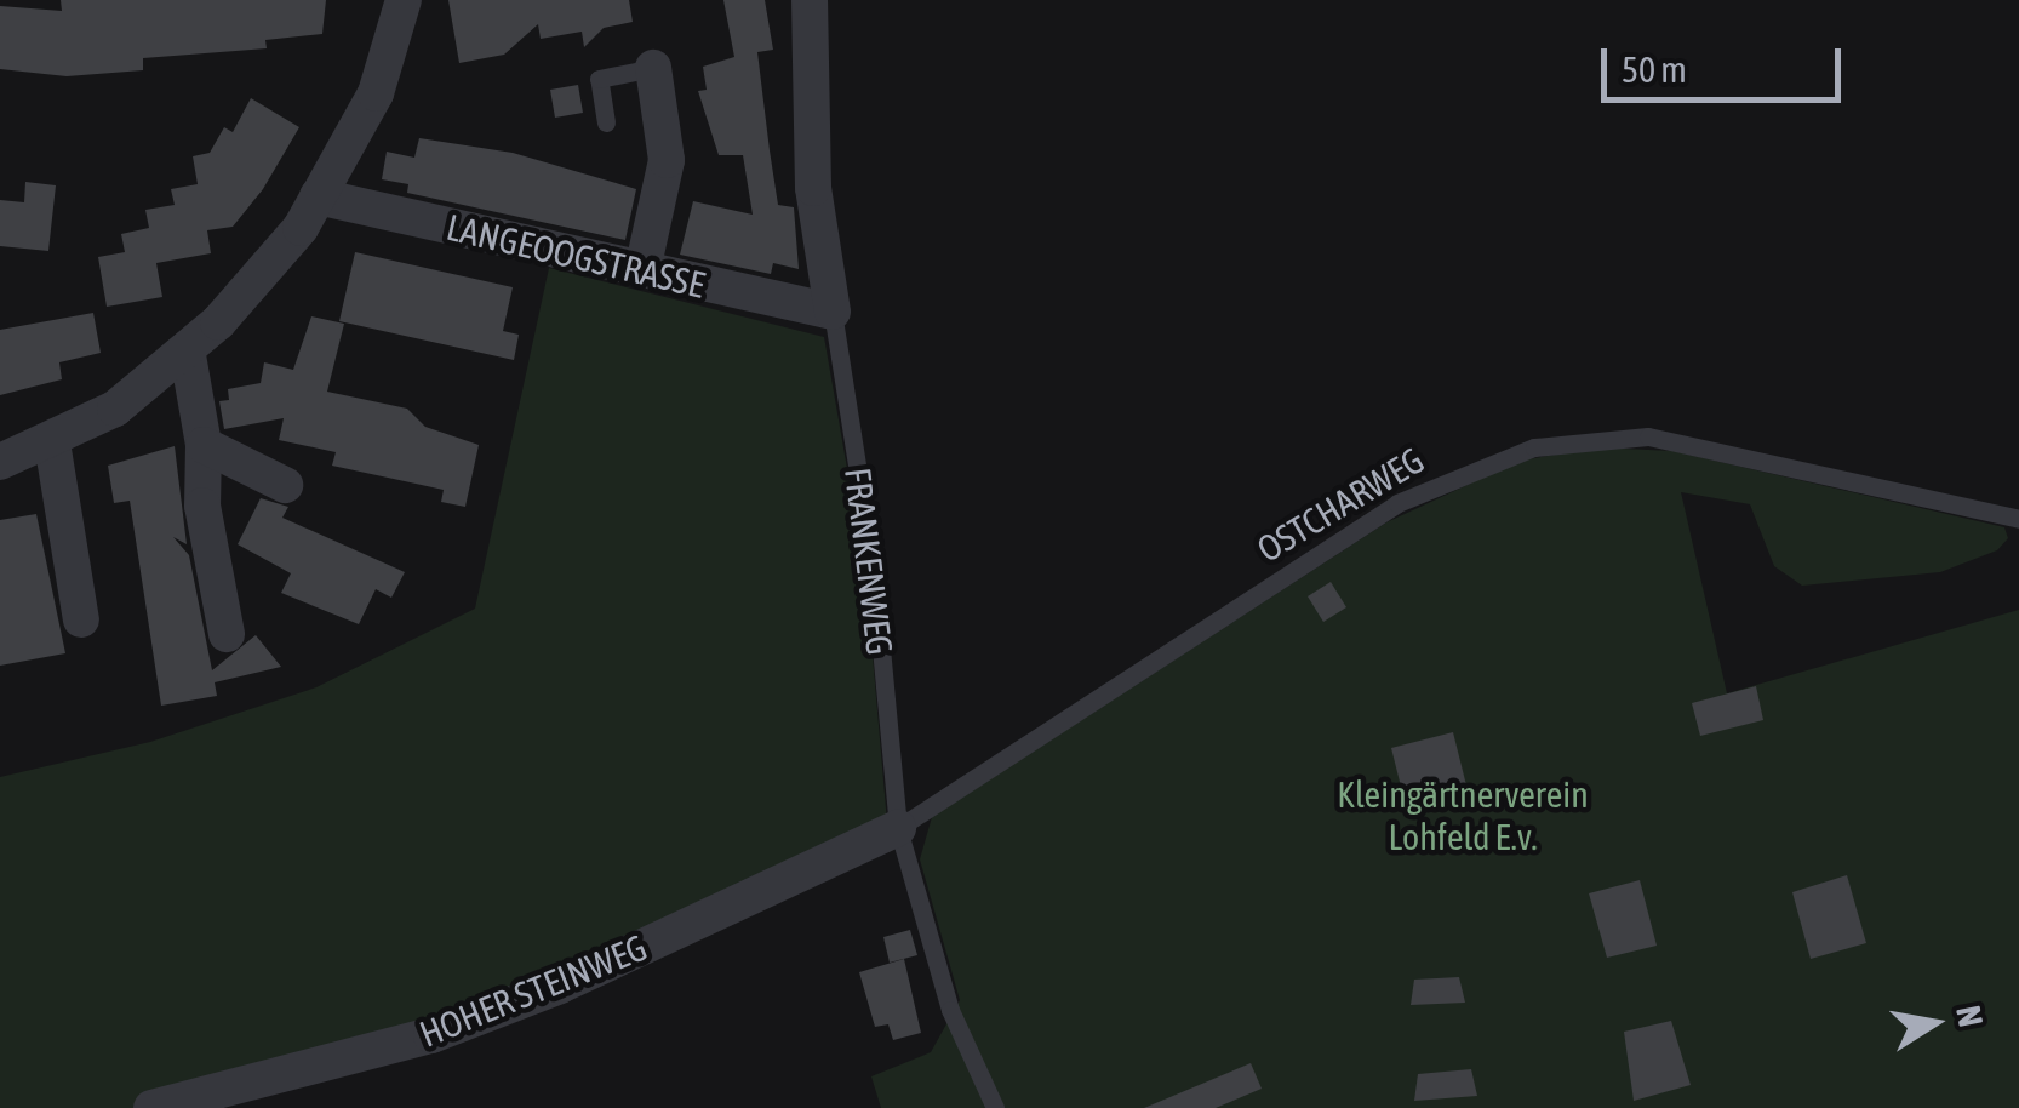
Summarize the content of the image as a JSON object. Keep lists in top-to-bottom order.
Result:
{
  "streets": {
    "street": ["LANGEOOGSTRASSE", "FRANKENWEG", "HOHER STEINWEG"],
    "lane": ["OSTCHARWEG"]
  },
  "crossings": [
    ["LANGEOOGSTRASSE", "FRANKENWEG"],
    ["OSTCHARWEG", "FRANKENWEG"],
    ["OSTCHARWEG", "HOHER STEINWEG"],
    ["FRANKENWEG", "HOHER STEINWEG"]
  ],
  "parks": ["Kleingärtnerverein Lohfeld E.v."],
  "scale_bar": "50 m",
  "north": "right"
}
